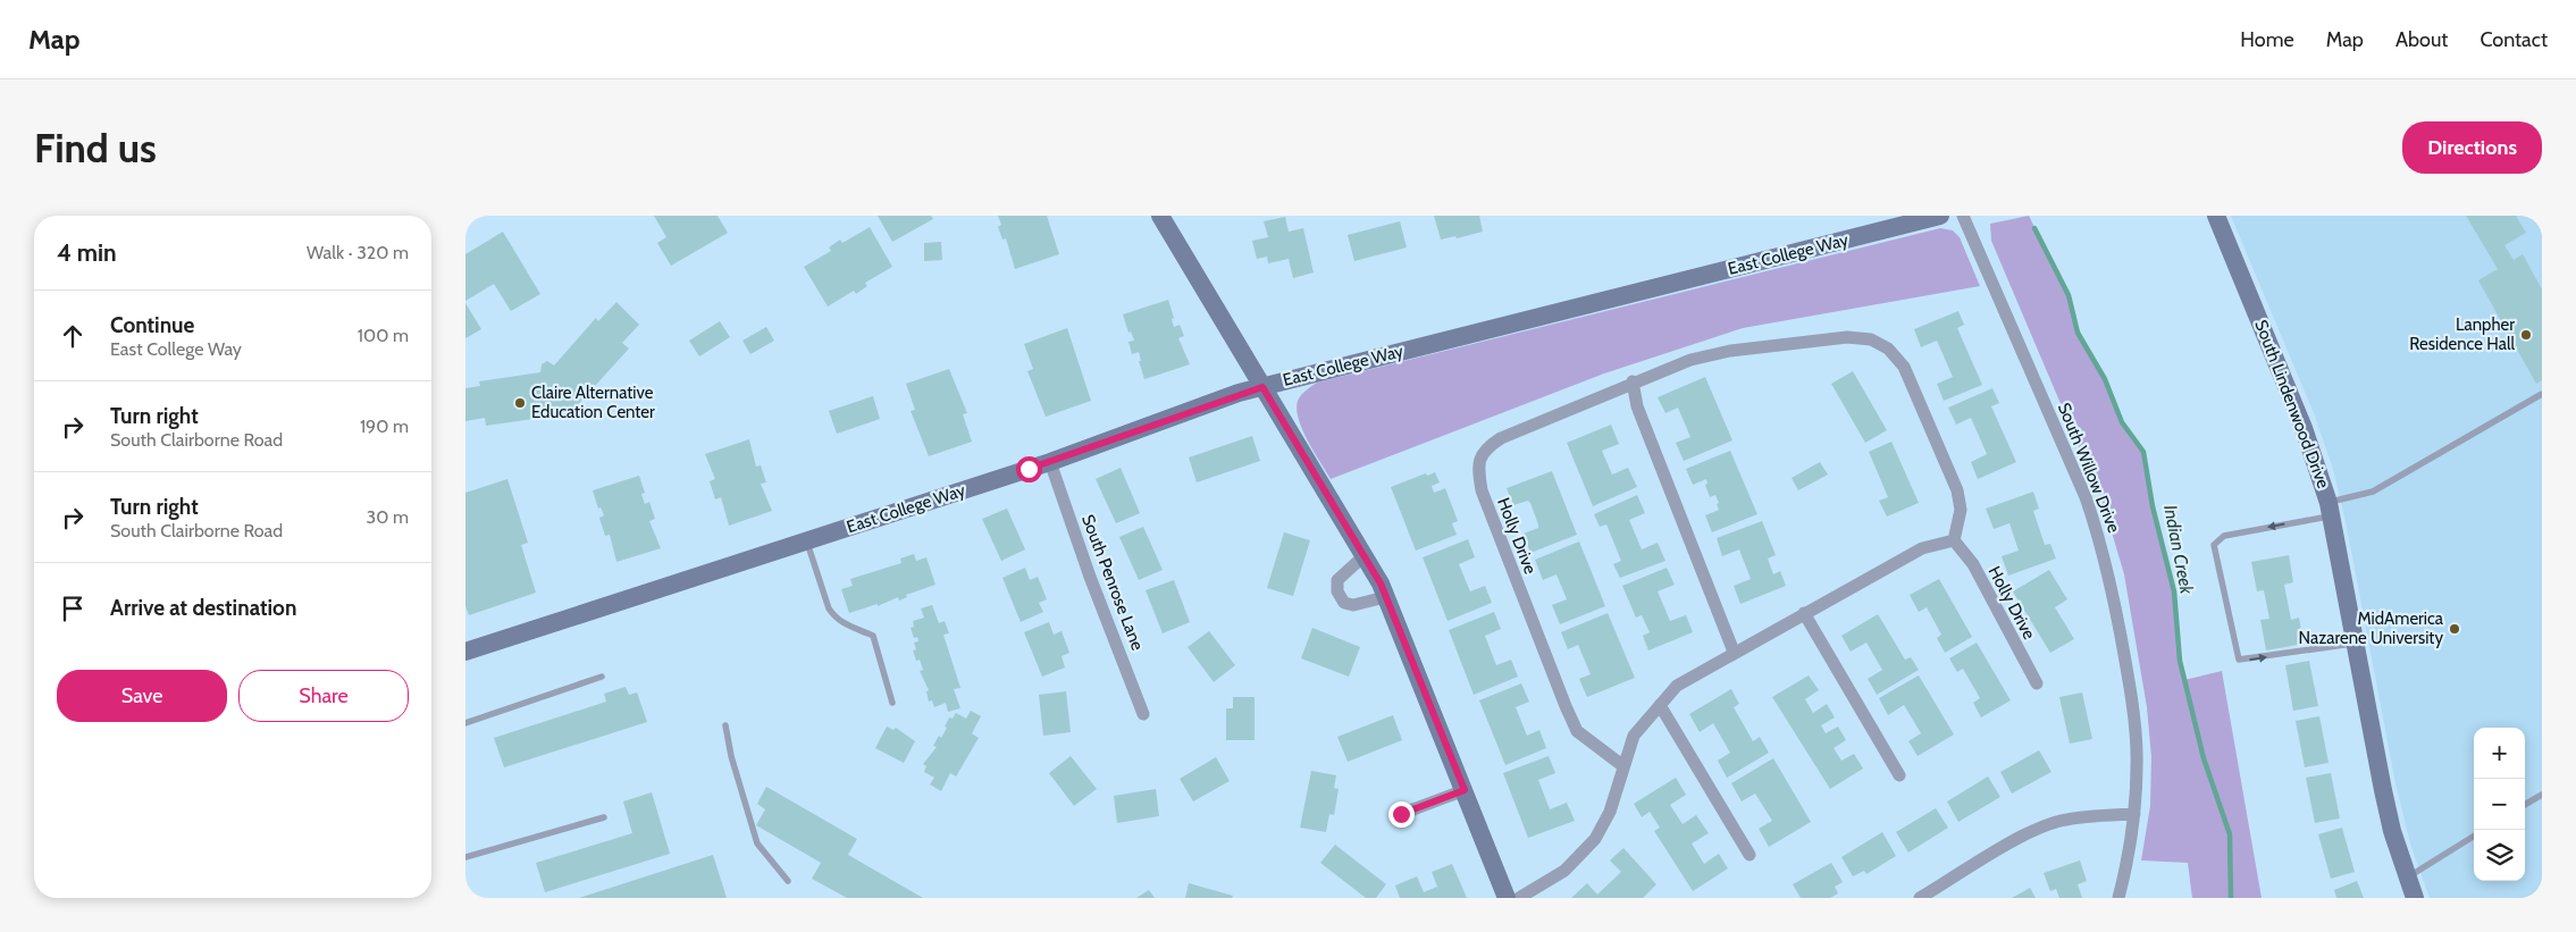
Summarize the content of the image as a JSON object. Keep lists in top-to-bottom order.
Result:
{
  "streets": {
    "street": [
      "East College Way",
      "South Lindenwood Drive",
      "South Willow Drive",
      "Holly Drive",
      "South Penrose Lane"
    ]
  },
  "crossings": [
    ["East College Way", "South Penrose Lane"]
  ],
  "water": ["Indian Creek"],
  "places": ["Lanpher Residence Hall", "Claire Alternative Education Center", "MidAmerica Nazarene University"],
  "page": {
    "header": "Map",
    "nav": [
      "Home",
      "Map",
      "About",
      "Contact"
    ],
    "buttons": [
      "Directions",
      ["Save", "Share"]
    ],
    "title": "Find us",
    "heading": ["4 min", "Walk · 320 m"],
    "list": [
      ["Continue", "East College Way", "100 m"],
      ["Turn right", "South Clairborne Road", "190 m"],
      ["Turn right", "South Clairborne Road", "30 m"],
      "Arrive at destination"
    ],
    "map_buttons": ["+", "−"]
  }
}
